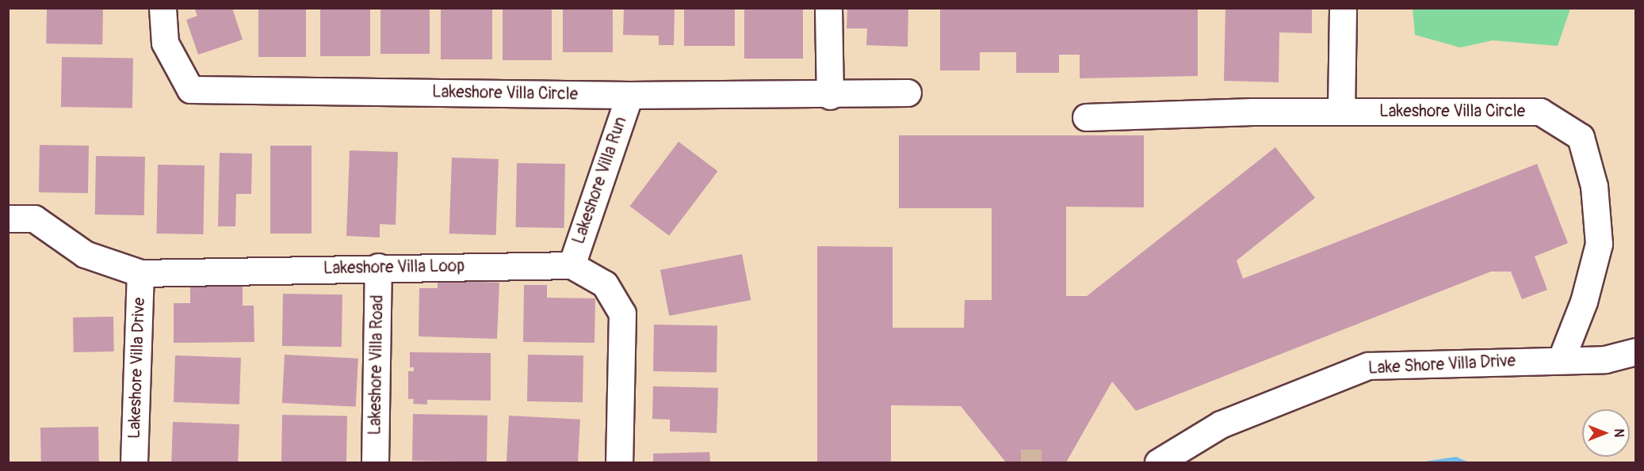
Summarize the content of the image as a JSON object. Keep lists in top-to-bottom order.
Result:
{
  "streets": {
    "street": [
      "Lakeshore Villa Circle",
      "Lakeshore Villa Run",
      "Lakeshore Villa Loop",
      "Lakeshore Villa Road",
      "Lake Shore Villa Drive",
      "Lakeshore Villa Drive"
    ]
  },
  "crossings": [
    ["Lakeshore Villa Circle", "Lakeshore Villa Run"],
    ["Lakeshore Villa Circle", "Lake Shore Villa Drive"],
    ["Lakeshore Villa Run", "Lakeshore Villa Loop"],
    ["Lakeshore Villa Loop", "Lakeshore Villa Road"],
    ["Lakeshore Villa Loop", "Lakeshore Villa Drive"]
  ],
  "north": "right"
}
